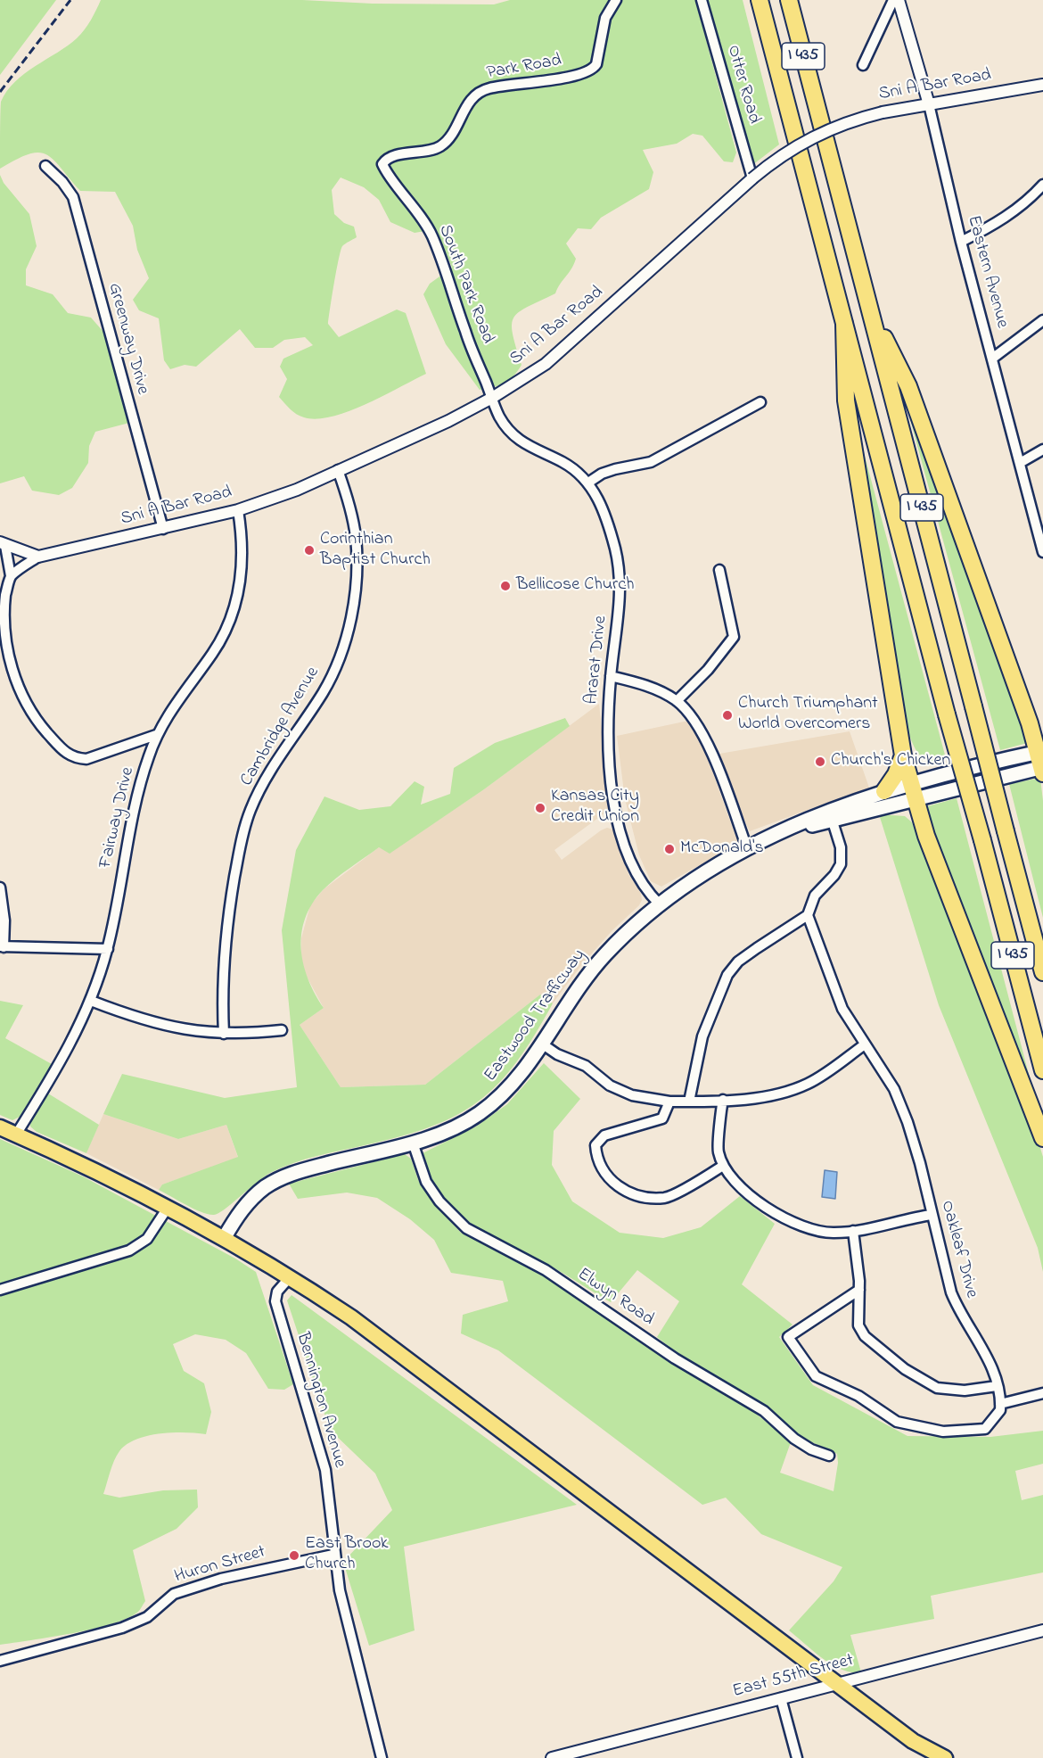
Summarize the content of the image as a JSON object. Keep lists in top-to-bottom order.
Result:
{
  "streets": {
    "highway": ["I 435"],
    "main road": ["Eastwood Trafficway"],
    "street": [
      "Park Road",
      "Otter Road",
      "Sni A Bar Road",
      "Eastern Avenue",
      "South Park Road",
      "Greenway Drive",
      "Ararat Drive",
      "Cambridge Avenue",
      "Fairway Drive",
      "Oakleaf Drive",
      "Elwyn Road",
      "Bennington Avenue",
      "Huron Street",
      "East 55th Street"
    ]
  },
  "crossings": [
    ["Park Road", "South Park Road"],
    ["Otter Road", "Sni A Bar Road"],
    ["Sni A Bar Road", "Eastern Avenue"],
    ["Sni A Bar Road", "South Park Road"],
    ["Sni A Bar Road", "Greenway Drive"],
    ["Sni A Bar Road", "Ararat Drive"],
    ["Sni A Bar Road", "Cambridge Avenue"],
    ["Sni A Bar Road", "Fairway Drive"],
    ["South Park Road", "Ararat Drive"],
    ["Ararat Drive", "Eastwood Trafficway"],
    ["Eastwood Trafficway", "Elwyn Road"],
    ["Bennington Avenue", "Huron Street"]
  ],
  "places": [
    "Corinthian Baptist Church",
    "Bellicose Church",
    "Church Triumphant World Overcomers",
    "Church's Chicken",
    "Kansas City Credit Union",
    "McDonald's",
    "East Brook Church"
  ]
}
